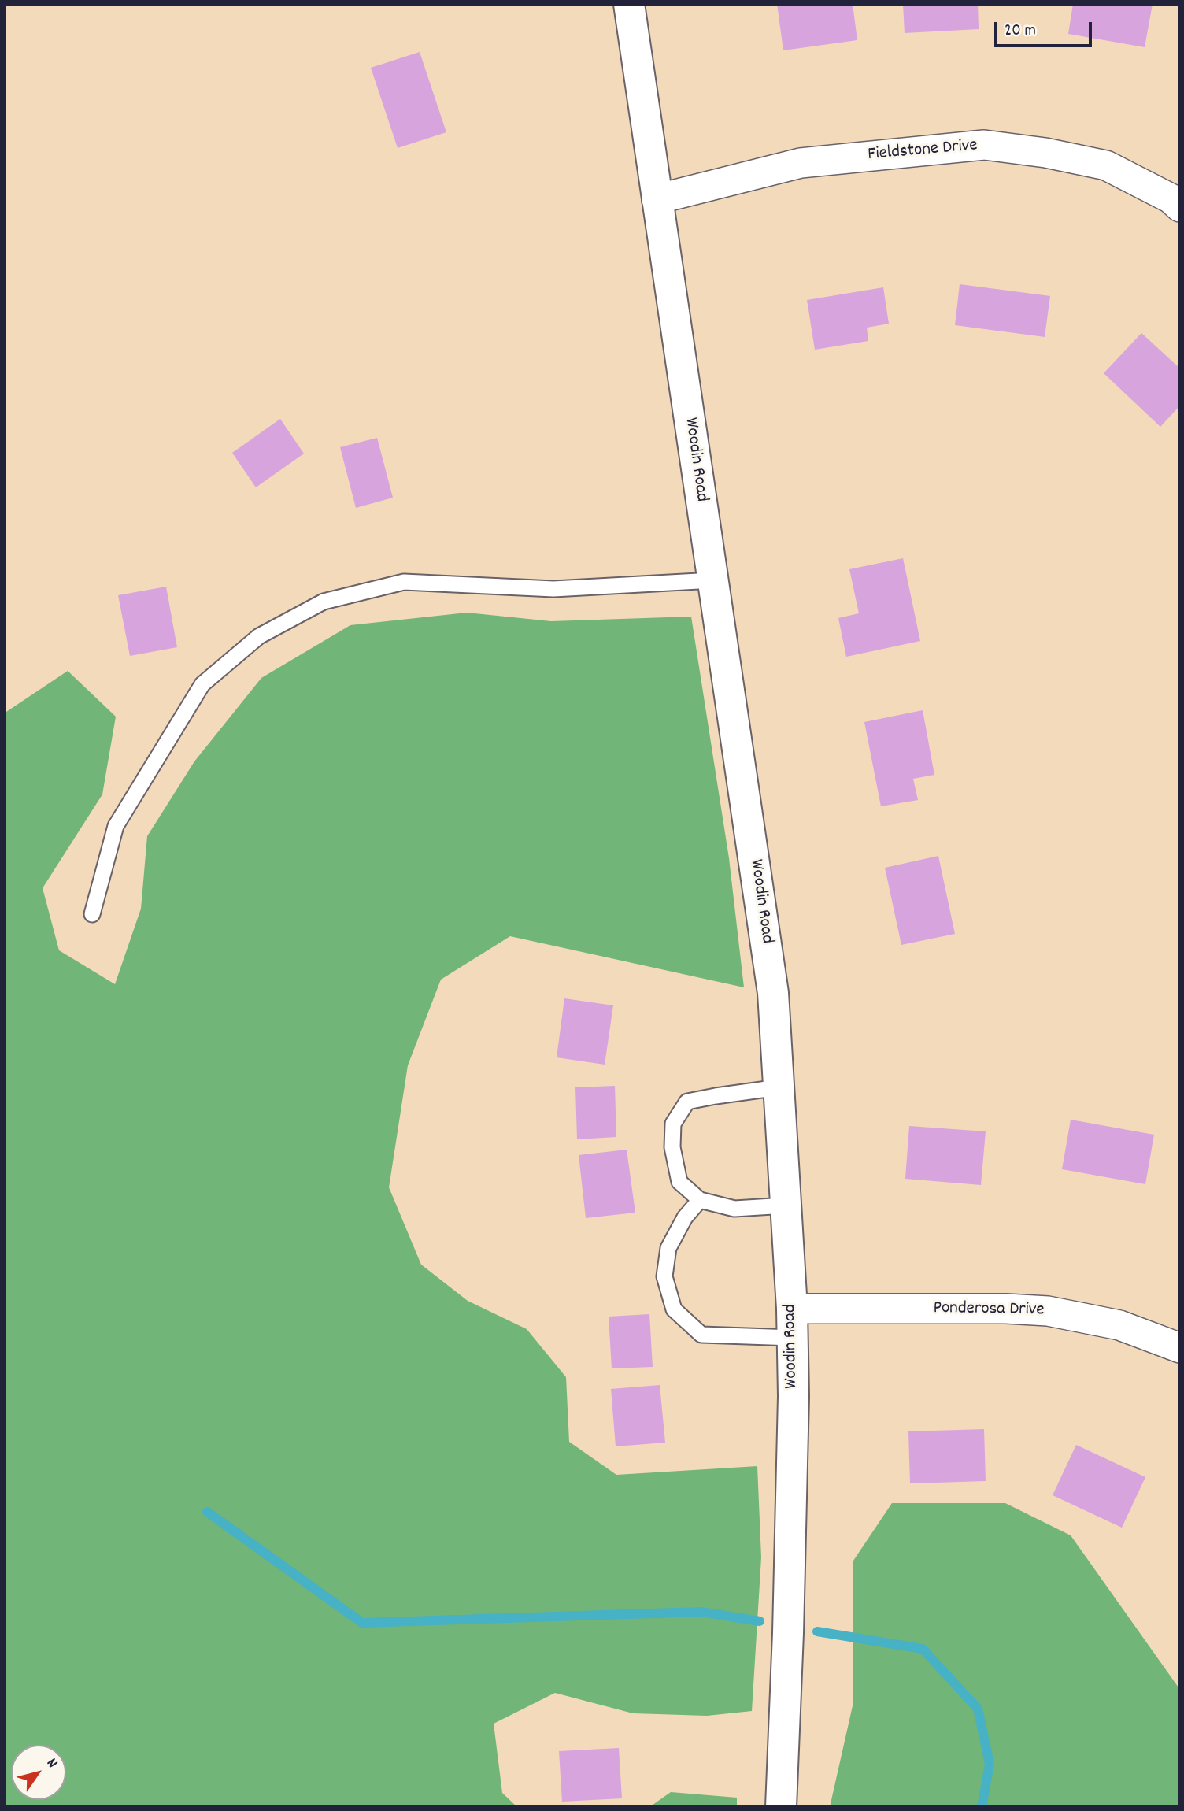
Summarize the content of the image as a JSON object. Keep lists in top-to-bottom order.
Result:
{
  "streets": {
    "street": ["Fieldstone Drive", "Woodin Road", "Ponderosa Drive"]
  },
  "crossings": [
    ["Fieldstone Drive", "Woodin Road"],
    ["Woodin Road", "Ponderosa Drive"]
  ],
  "scale_bar": "20 m",
  "north": "top right"
}
